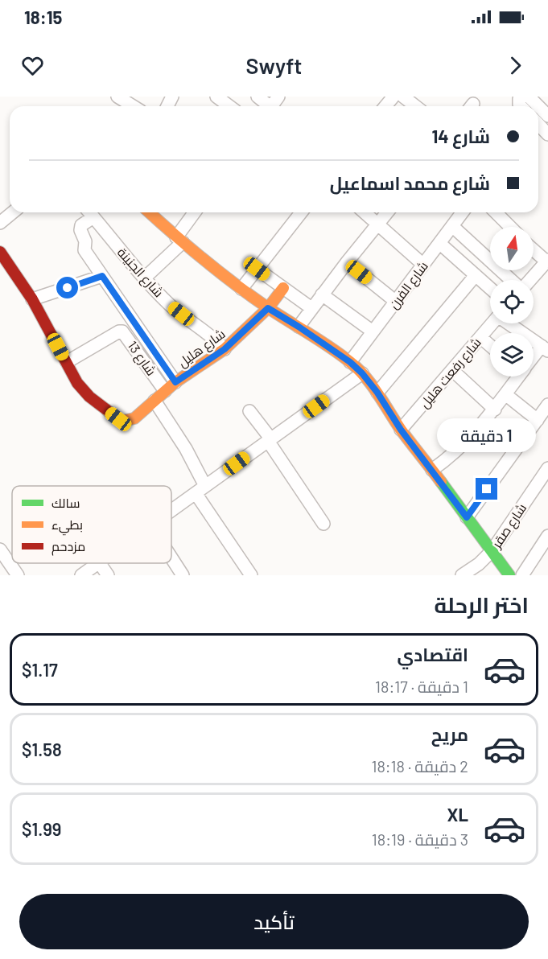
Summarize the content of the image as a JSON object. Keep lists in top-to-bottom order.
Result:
{
  "streets": {
    "street": [
      "شارع الجنينة",
      "شارع الفرن",
      "شارع هليل",
      "شارع 13",
      "شارع رفعت هليل",
      "شارع صقر"
    ]
  },
  "crossings": [
    ["شارع الجنينة", "شارع هليل"],
    ["شارع هليل", "شارع 13"]
  ],
  "legend": ["سالك", "بطيء", "مزدحم"],
  "north": "top",
  "page": {
    "status": "18:15",
    "header": "Swyft",
    "banner": ["شارع 14", "شارع محمد اسماعيل"],
    "bubble": "1 دقيقة",
    "heading": "اختر الرحلة",
    "list": [
      {
        "name": "اقتصادي",
        "note": "1 دقيقة · 18:17",
        "value": "$1.17"
      },
      {
        "name": "مريح",
        "note": "2 دقيقة · 18:18",
        "value": "$1.58"
      },
      {
        "name": "XL",
        "note": "3 دقيقة · 18:19",
        "value": "$1.99"
      }
    ],
    "buttons": "تأكيد"
  }
}
